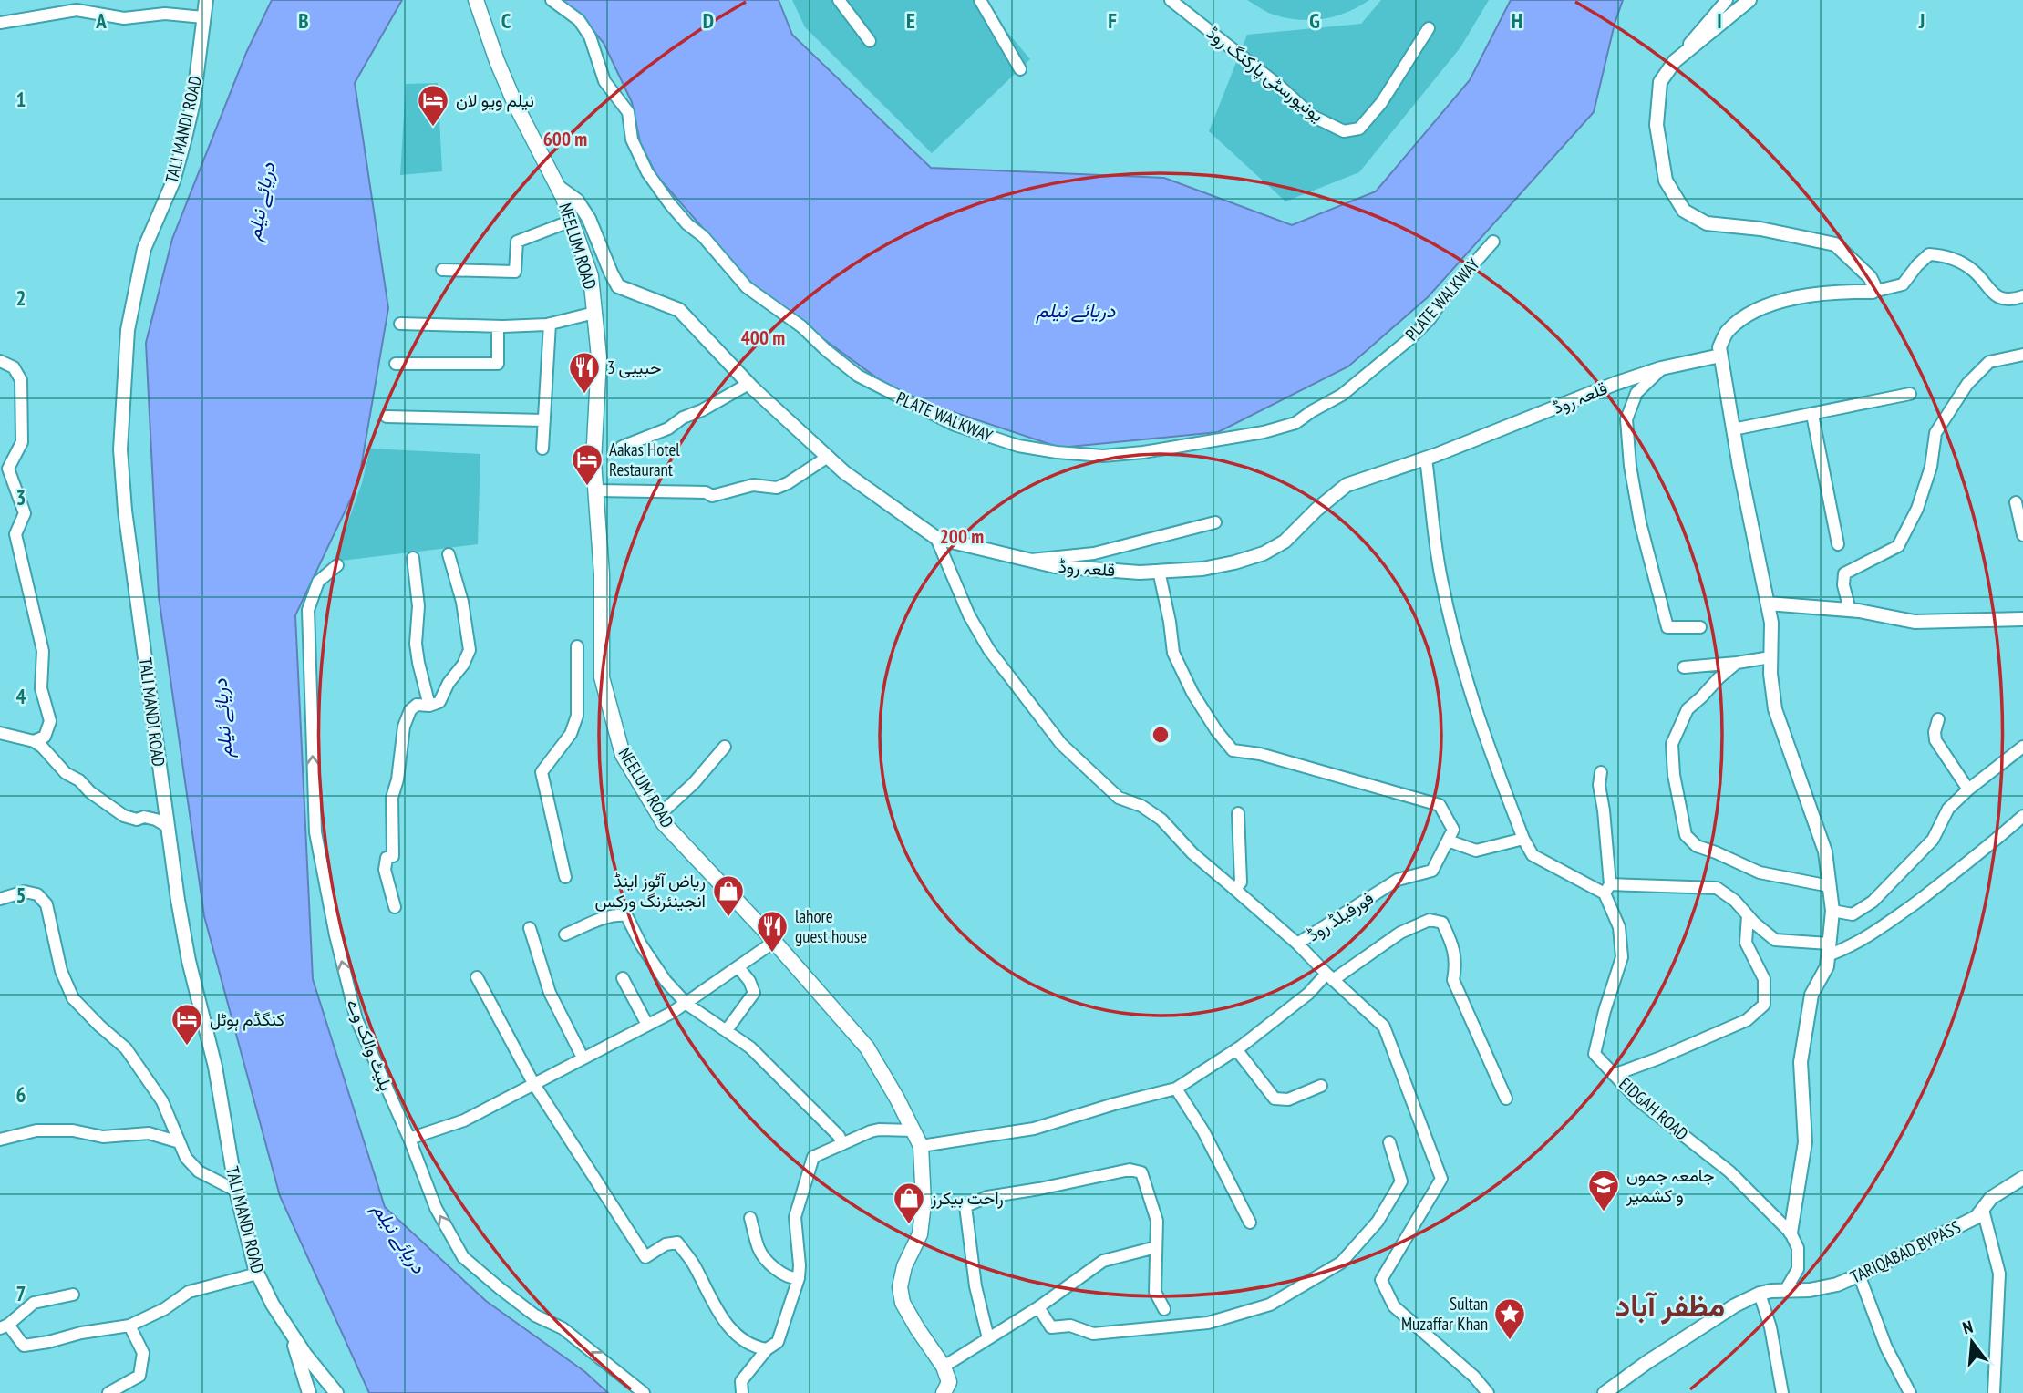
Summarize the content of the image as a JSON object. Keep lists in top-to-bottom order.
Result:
{
  "streets": {
    "main road": ["NEELUM ROAD"],
    "street": [
      "یونیورسٹی پارکنگ روڈ",
      "TALI MANDI ROAD",
      "PLATE WALKWAY",
      "قلعہ روڈ",
      "فورفیلڈ روڈ",
      "پلیٹ والک وے",
      "EIDGAH ROAD",
      "TARIQABAD BYPASS"
    ]
  },
  "crossings": [
    ["NEELUM ROAD", "قلعہ روڈ"]
  ],
  "one_way": ["پلیٹ والک وے"],
  "districts": ["مظفر آباد"],
  "water": ["دریائے نیلم"],
  "places": {
    "hotel": ["نیلم ویو لان", "Aakas Hotel Restaurant", "کنگڈم ہوٹل"],
    "restaurant": ["حبیبی 3", "lahore guest house"],
    "shop": ["ریاض آٹوز اینڈ انجینئرنگ ورکس", "راحت بیکرز"],
    "school or university": ["جامعہ جموں و کشمیر"],
    "place": ["Sultan Muzaffar Khan"]
  },
  "north": "top",
  "grid": {
    "columns": [
      "A",
      "B",
      "C",
      "D",
      "E",
      "F",
      "G",
      "H",
      "I",
      "J"
    ],
    "rows": [
      "1",
      "2",
      "3",
      "4",
      "5",
      "6",
      "7"
    ]
  },
  "rings": ["600 m", "400 m", "200 m"]
}
